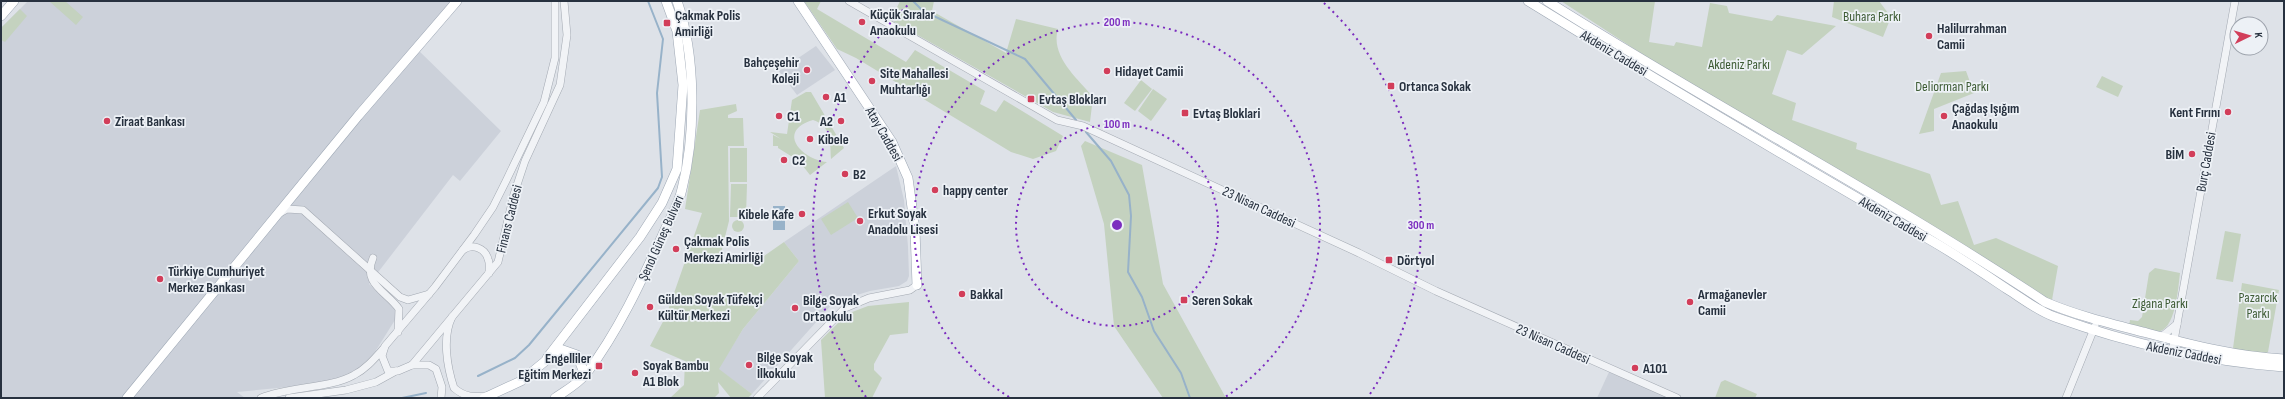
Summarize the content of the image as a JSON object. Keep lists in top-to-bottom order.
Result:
{
  "streets": {
    "main road": ["Akdeniz Caddesi", "Atay Caddesi", "Şenol Güneş Bulvarı"],
    "street": ["Burç Caddesi", "23 Nisan Caddesi", "Finans Caddesi"]
  },
  "crossings": [
    ["Akdeniz Caddesi", "Burç Caddesi"]
  ],
  "parks": [
    "Buhara Parkı",
    "Akdeniz Parkı",
    "Deliorman Parkı",
    "Pazarcık Parkı",
    "Zigana Parkı"
  ],
  "places": {
    "other": [
      "Küçük Sıralar Anaokulu",
      "Halilurrahman Camii",
      "Bahçeşehir Koleji",
      "Hidayet Camii",
      "Site Mahallesi Muhtarlığı",
      "A1",
      "Kent Fırını",
      "C1",
      "Çağdaş Işığım Anaokulu",
      "Ziraat Bankası",
      "A2",
      "Kibele",
      "BİM",
      "C2",
      "B2",
      "happy center",
      "Kibele Kafe",
      "Erkut Soyak Anadolu Lisesi",
      "Çakmak Polis Merkezi Amirliği",
      "Türkiye Cumhuriyet Merkez Bankası",
      "Bakkal",
      "Armağanevler Camii",
      "Gülden Soyak Tüfekçi Kültür Merkezi",
      "Bilge Soyak Ortaokulu",
      "Bilge Soyak İlkokulu",
      "A101",
      "Soyak Bambu A1 Blok"
    ],
    "transit": [
      "Çakmak Polis Amirliği",
      "Ortanca Sokak",
      "Evtaş Blokları",
      "Evtaş Bloklari",
      "Dörtyol",
      "Seren Sokak",
      "Engelliler Eğitim Merkezi"
    ]
  },
  "north": "right",
  "rings": ["200 m", "100 m", "300 m"]
}
